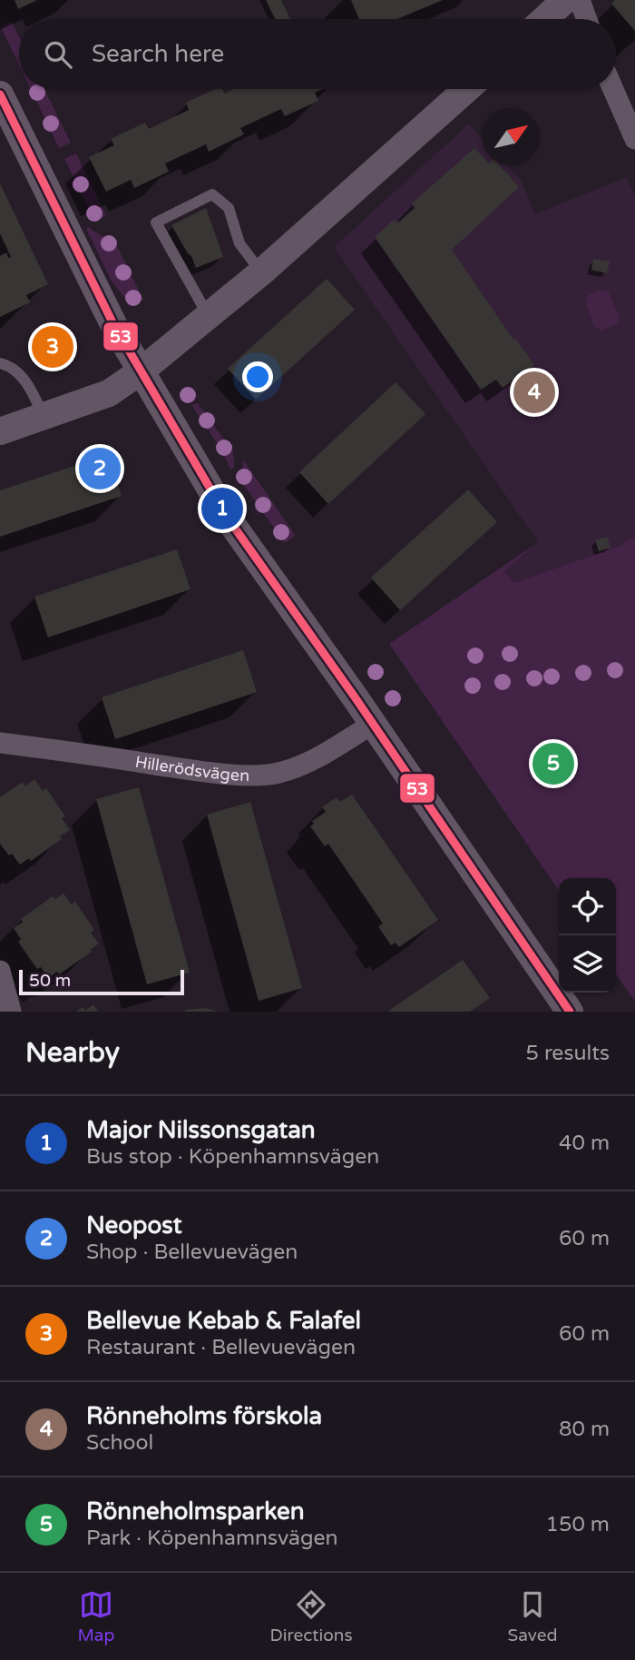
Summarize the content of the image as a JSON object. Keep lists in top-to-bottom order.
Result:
{
  "streets": {
    "street": ["Hillerödsvägen"]
  },
  "lines": ["transit line 53"],
  "scale_bar": "50 m",
  "north": "top right",
  "page": {
    "search": "Search here",
    "pins": [
      "3",
      "4",
      "2",
      "1",
      "5"
    ],
    "scale": "50 m",
    "heading": ["Nearby", "5 results"],
    "list": [
      {
        "mark": "1",
        "name": "Major Nilssonsgatan",
        "note": "Bus stop · Köpenhamnsvägen",
        "value": "40 m"
      },
      {
        "mark": "2",
        "name": "Neopost",
        "note": "Shop · Bellevuevägen",
        "value": "60 m"
      },
      {
        "mark": "3",
        "name": "Bellevue Kebab & Falafel",
        "note": "Restaurant · Bellevuevägen",
        "value": "60 m"
      },
      {
        "mark": "4",
        "name": "Rönneholms förskola",
        "note": "School",
        "value": "80 m"
      },
      {
        "mark": "5",
        "name": "Rönneholmsparken",
        "note": "Park · Köpenhamnsvägen",
        "value": "150 m"
      }
    ],
    "nav": ["Map", "Directions", "Saved"]
  }
}
